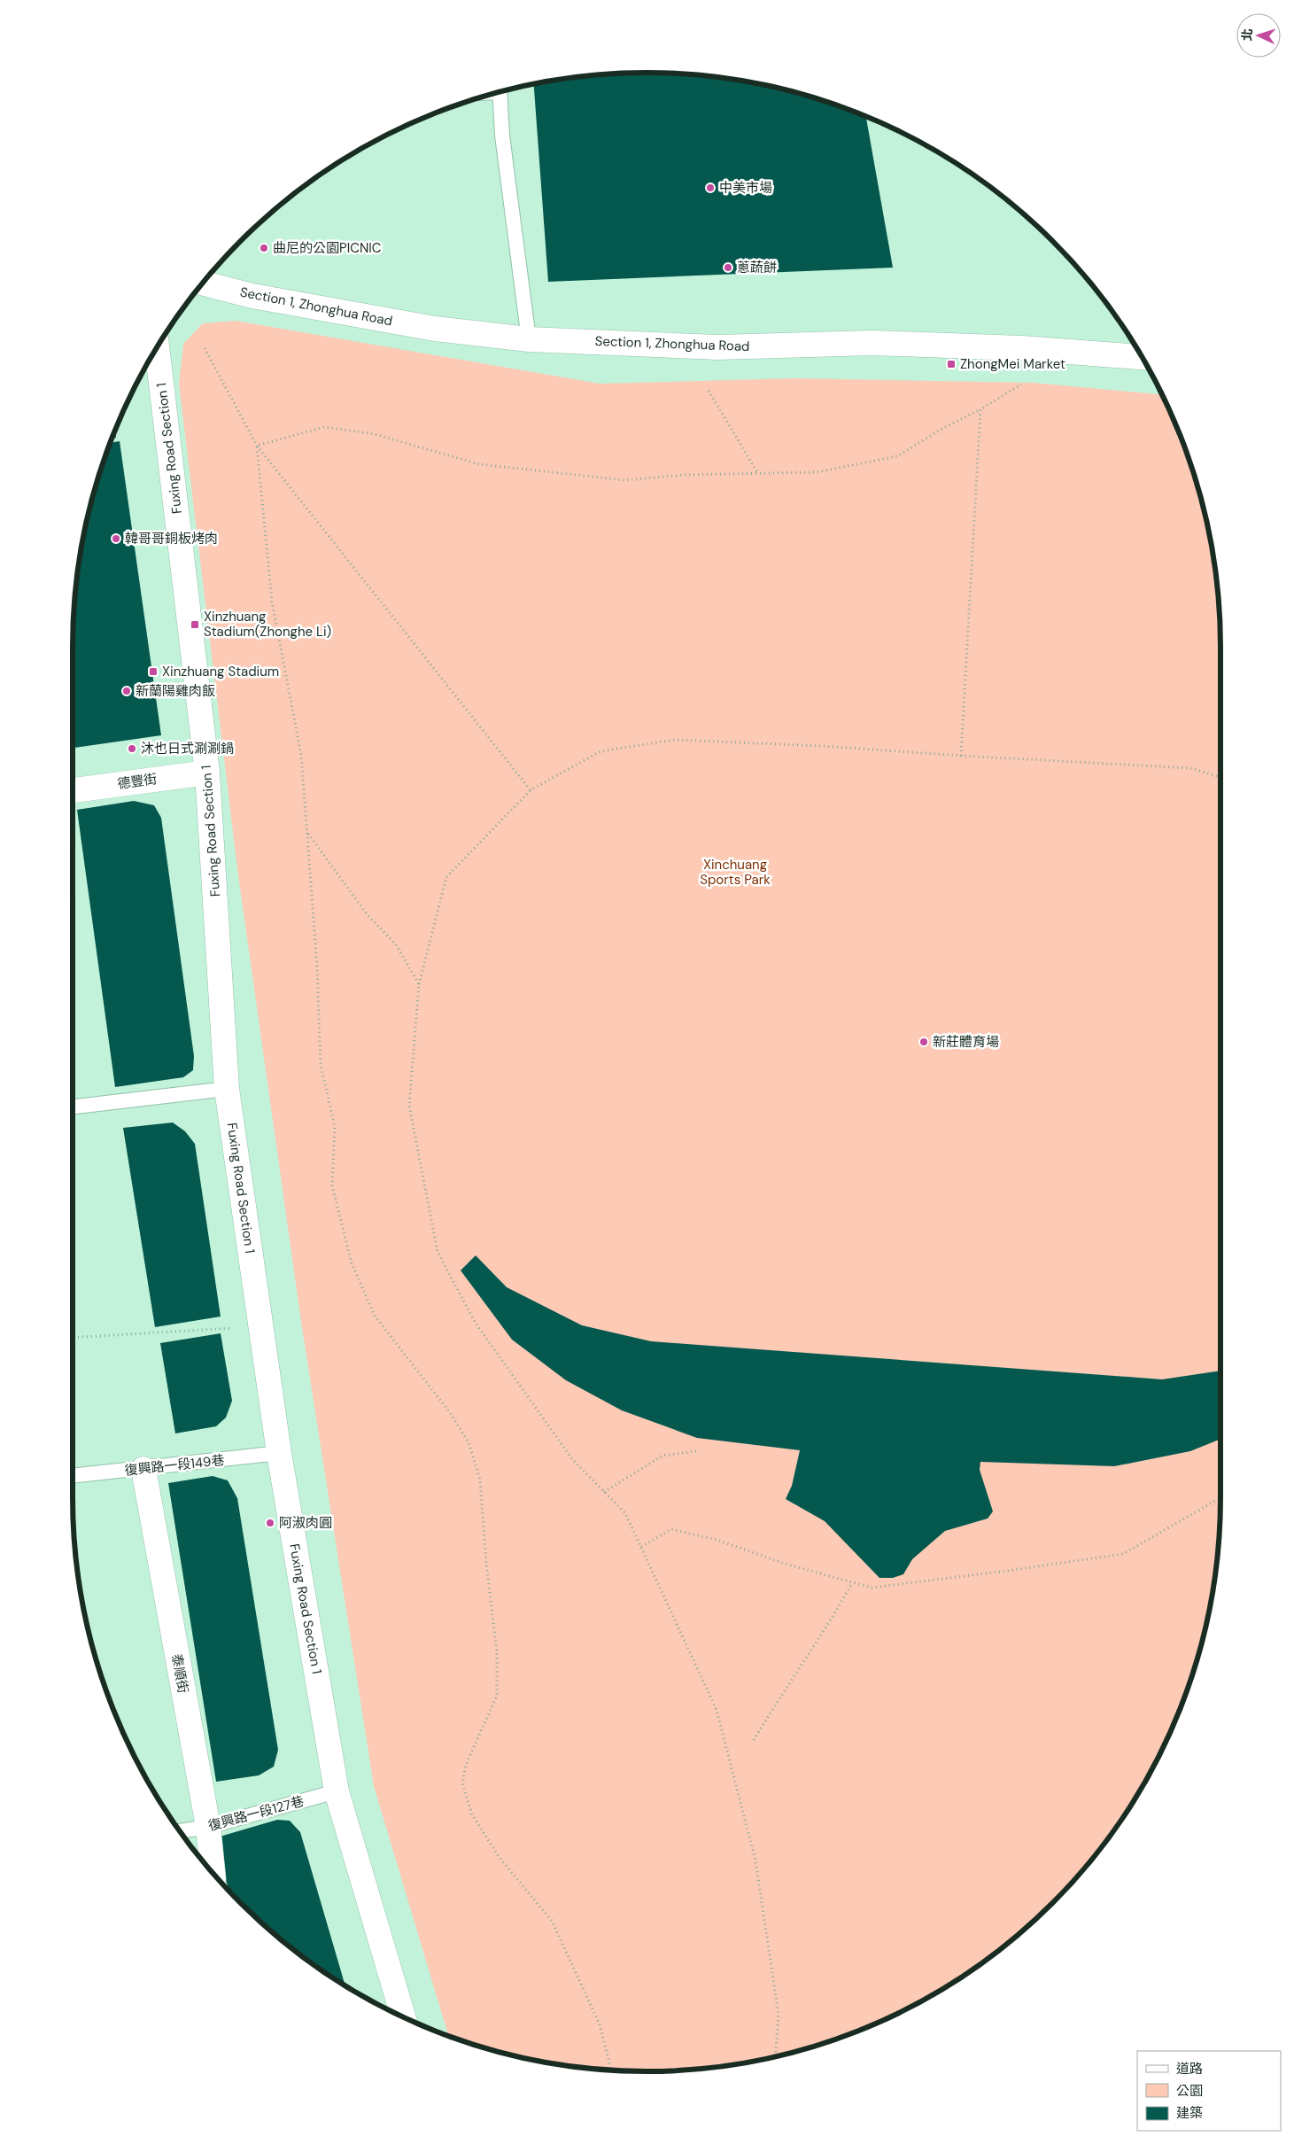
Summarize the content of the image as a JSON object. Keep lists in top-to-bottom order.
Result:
{
  "streets": {
    "street": [
      "Section 1, Zhonghua Road",
      "Fuxing Road Section 1",
      "德豐街",
      "泰順街"
    ],
    "lane": ["復興路一段149巷", "復興路一段127巷"]
  },
  "crossings": [
    ["Fuxing Road Section 1", "德豐街"],
    ["Fuxing Road Section 1", "復興路一段149巷"],
    ["Fuxing Road Section 1", "復興路一段127巷"],
    ["復興路一段149巷", "泰順街"],
    ["泰順街", "復興路一段127巷"]
  ],
  "parks": ["Xinchuang Sports Park"],
  "places": {
    "other": [
      "中美市場",
      "曲尼的公園PICNIC",
      "蔥蔬餅",
      "韓哥哥銅板烤肉",
      "新蘭陽雞肉飯",
      "沐也日式涮涮鍋",
      "新莊體育場",
      "阿淑肉圓"
    ],
    "transit": ["ZhongMei Market", "Xinzhuang Stadium(Zhonghe Li)", "Xinzhuang Stadium"]
  },
  "legend": ["道路", "公園", "建築"],
  "north": "left"
}
